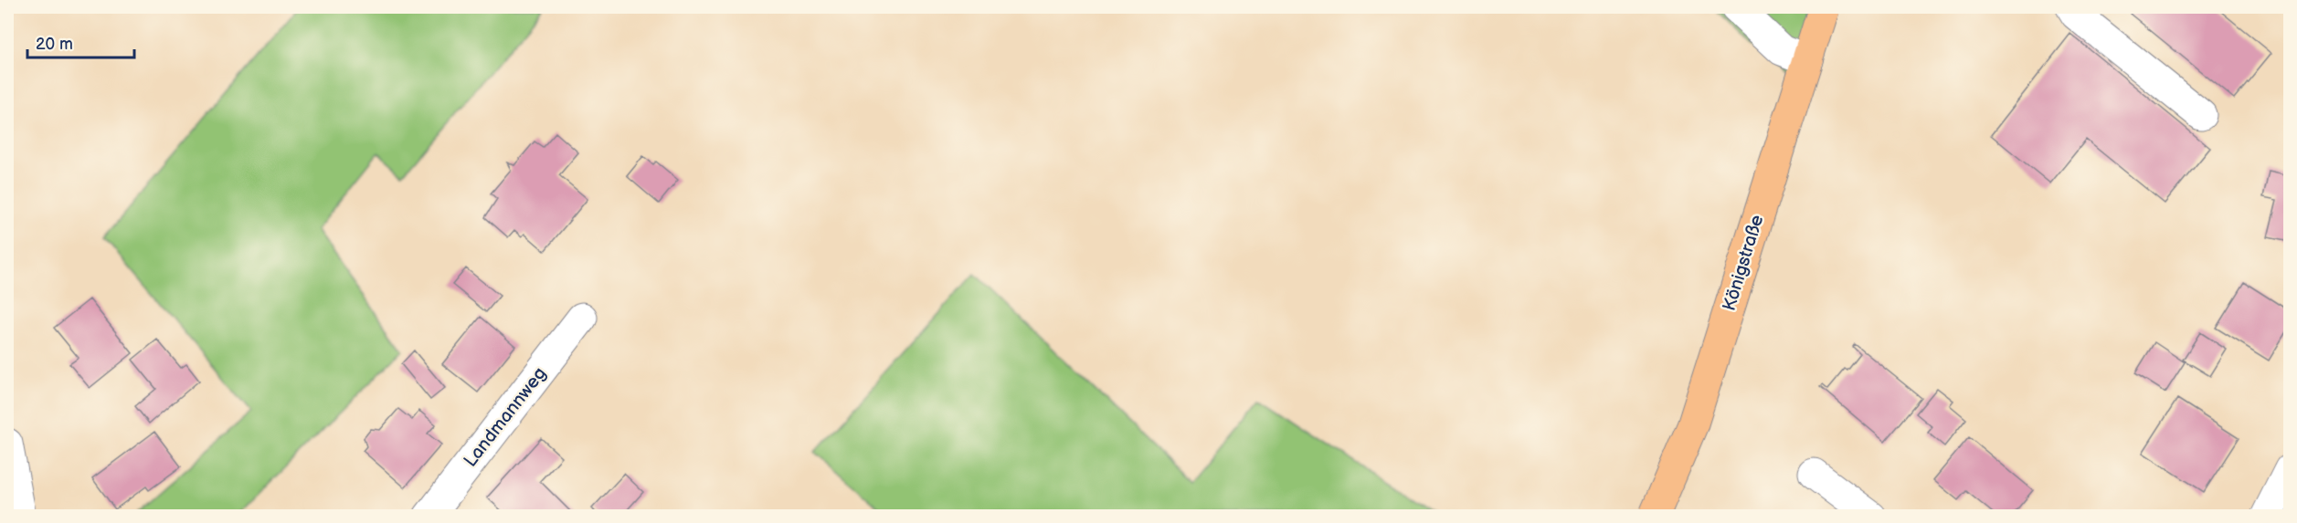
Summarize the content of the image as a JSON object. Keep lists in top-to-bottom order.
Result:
{
  "streets": {
    "main road": ["Königstraße"],
    "street": ["Landmannweg"]
  },
  "scale_bar": "20 m"
}
